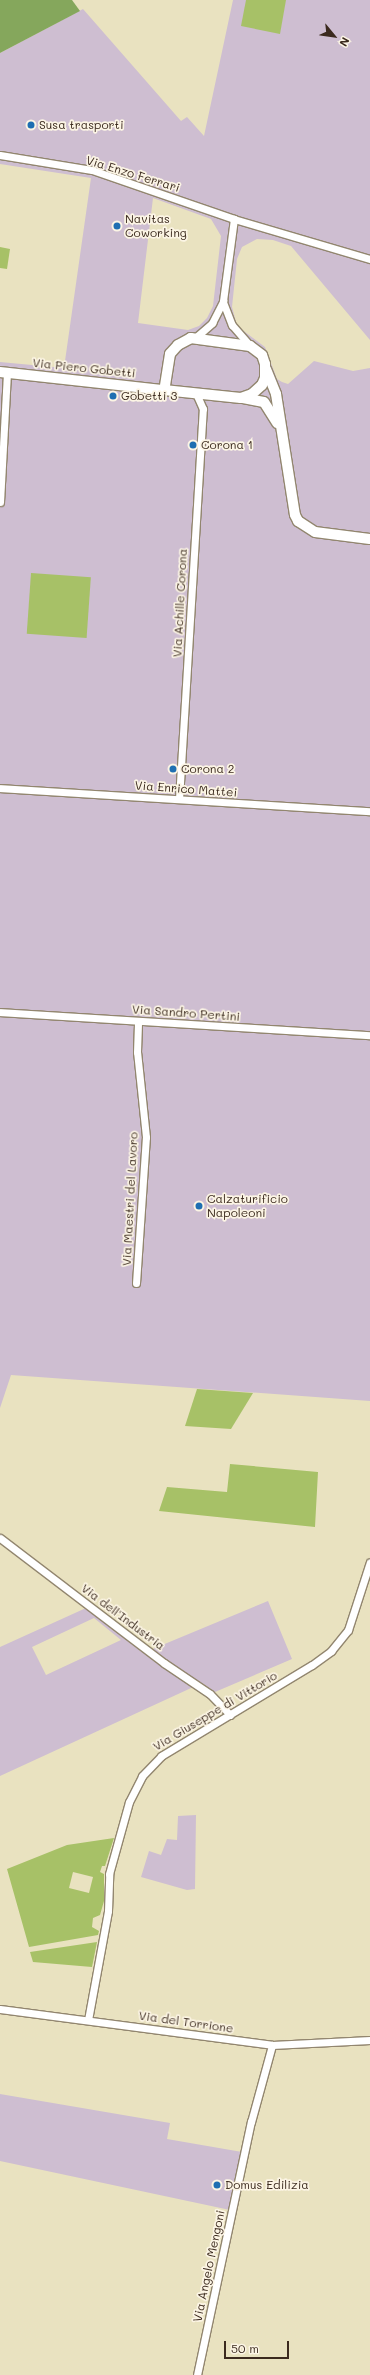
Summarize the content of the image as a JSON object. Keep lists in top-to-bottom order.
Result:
{
  "streets": {
    "street": [
      "Via Enzo Ferrari",
      "Via Piero Gobetti",
      "Via Achille Corona",
      "Via Enrico Mattei",
      "Via Sandro Pertini",
      "Via Maestri del Lavoro",
      "Via dell'Industria",
      "Via Giuseppe di Vittorio",
      "Via del Torrione",
      "Via Angelo Mengoni"
    ]
  },
  "crossings": [
    ["Via Piero Gobetti", "Via Achille Corona"],
    ["Via Achille Corona", "Via Enrico Mattei"],
    ["Via Sandro Pertini", "Via Maestri del Lavoro"],
    ["Via dell'Industria", "Via Giuseppe di Vittorio"],
    ["Via Giuseppe di Vittorio", "Via del Torrione"],
    ["Via del Torrione", "Via Angelo Mengoni"]
  ],
  "places": [
    "Susa trasporti",
    "Navitas Coworking",
    "Gobetti 3",
    "Corona 1",
    "Corona 2",
    "Calzaturificio Napoleoni",
    "Domus Edilizia"
  ],
  "scale_bar": "50 m",
  "north": "bottom right"
}
